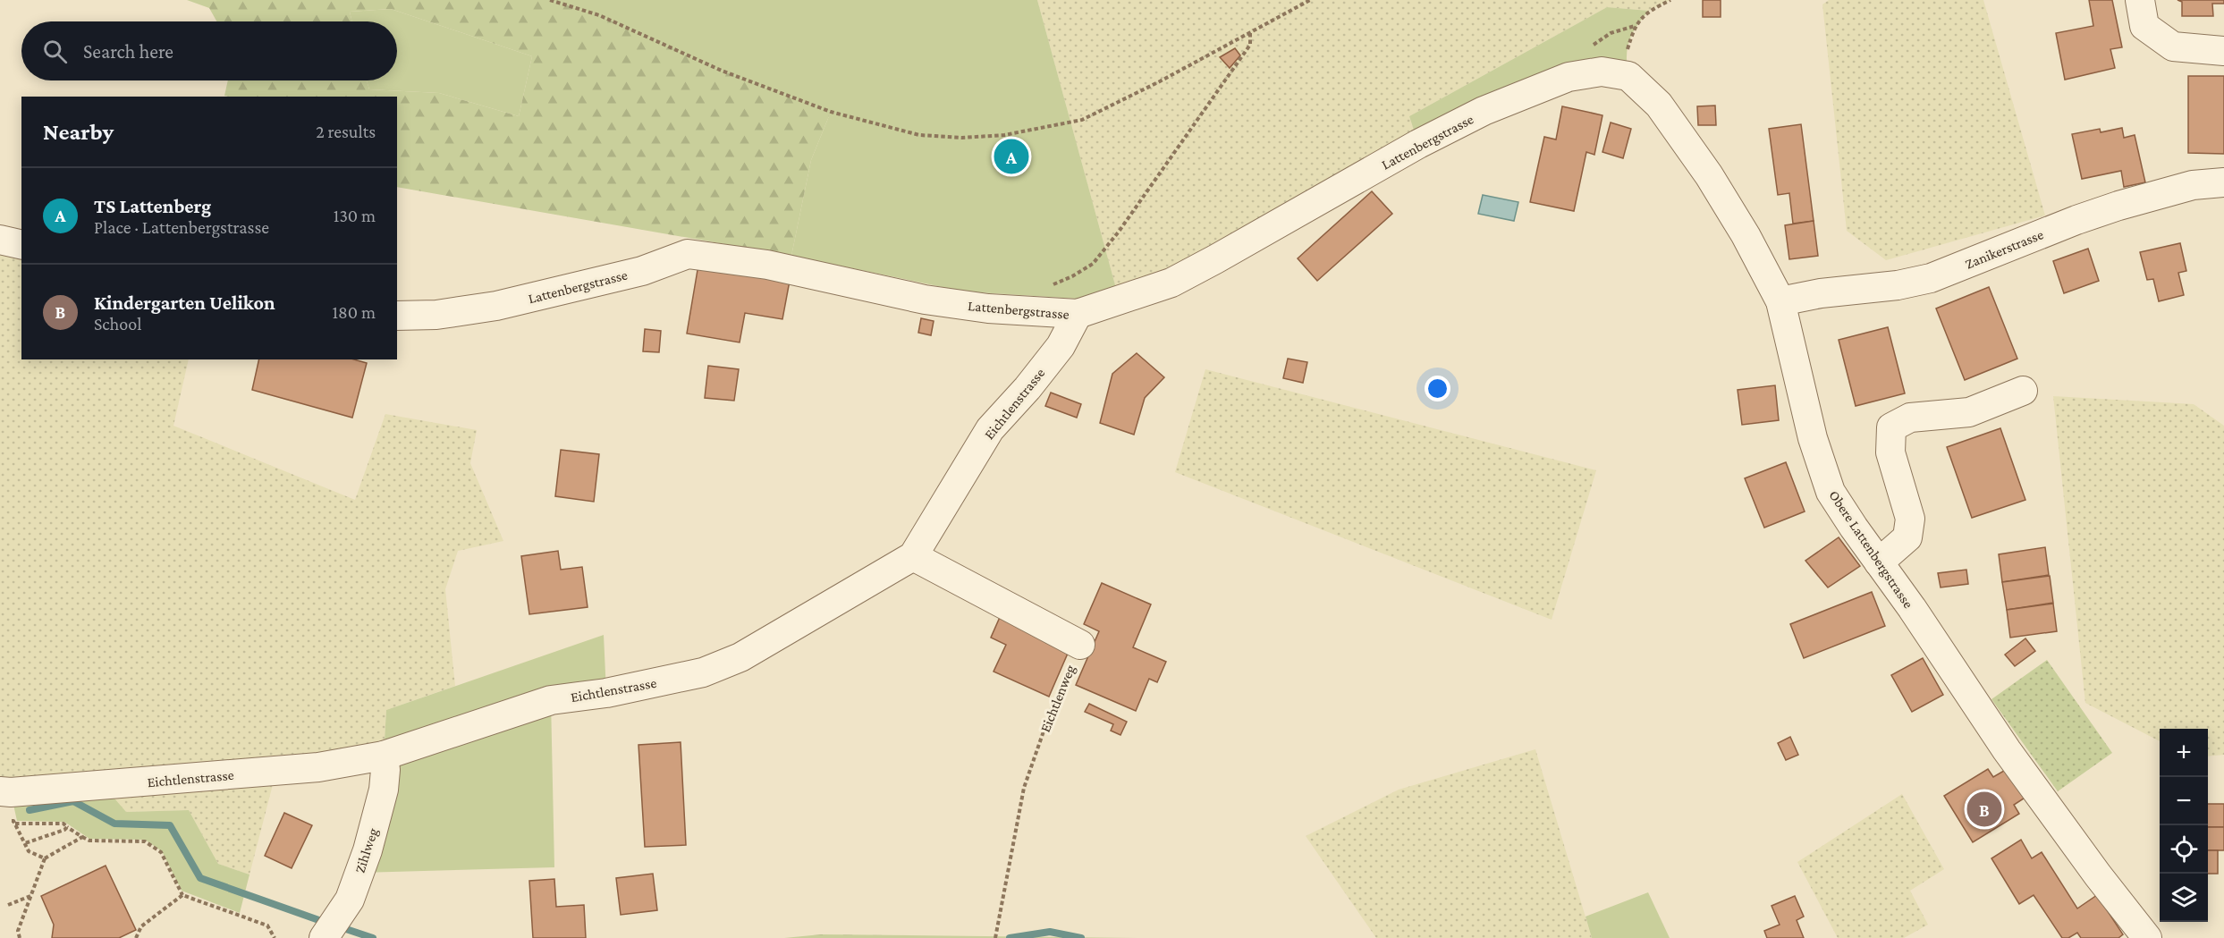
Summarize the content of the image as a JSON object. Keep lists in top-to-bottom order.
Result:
{
  "streets": {
    "street": [
      "Lattenbergstrasse",
      "Zanikerstrasse",
      "Eichtlenstrasse",
      "Obere Lattenbergstrasse",
      "Zihlweg"
    ],
    "path": ["Eichtlenweg"]
  },
  "crossings": [
    ["Lattenbergstrasse", "Eichtlenstrasse"],
    ["Lattenbergstrasse", "Obere Lattenbergstrasse"],
    ["Zanikerstrasse", "Obere Lattenbergstrasse"],
    ["Eichtlenstrasse", "Zihlweg"]
  ],
  "page": {
    "search": "Search here",
    "heading": ["Nearby", "2 results"],
    "pins": ["A", "B"],
    "list": [
      {
        "mark": "A",
        "name": "TS Lattenberg",
        "note": "Place · Lattenbergstrasse",
        "value": "130 m"
      },
      {
        "mark": "B",
        "name": "Kindergarten Uelikon",
        "note": "School",
        "value": "180 m"
      }
    ],
    "map_buttons": ["+", "−"]
  }
}
